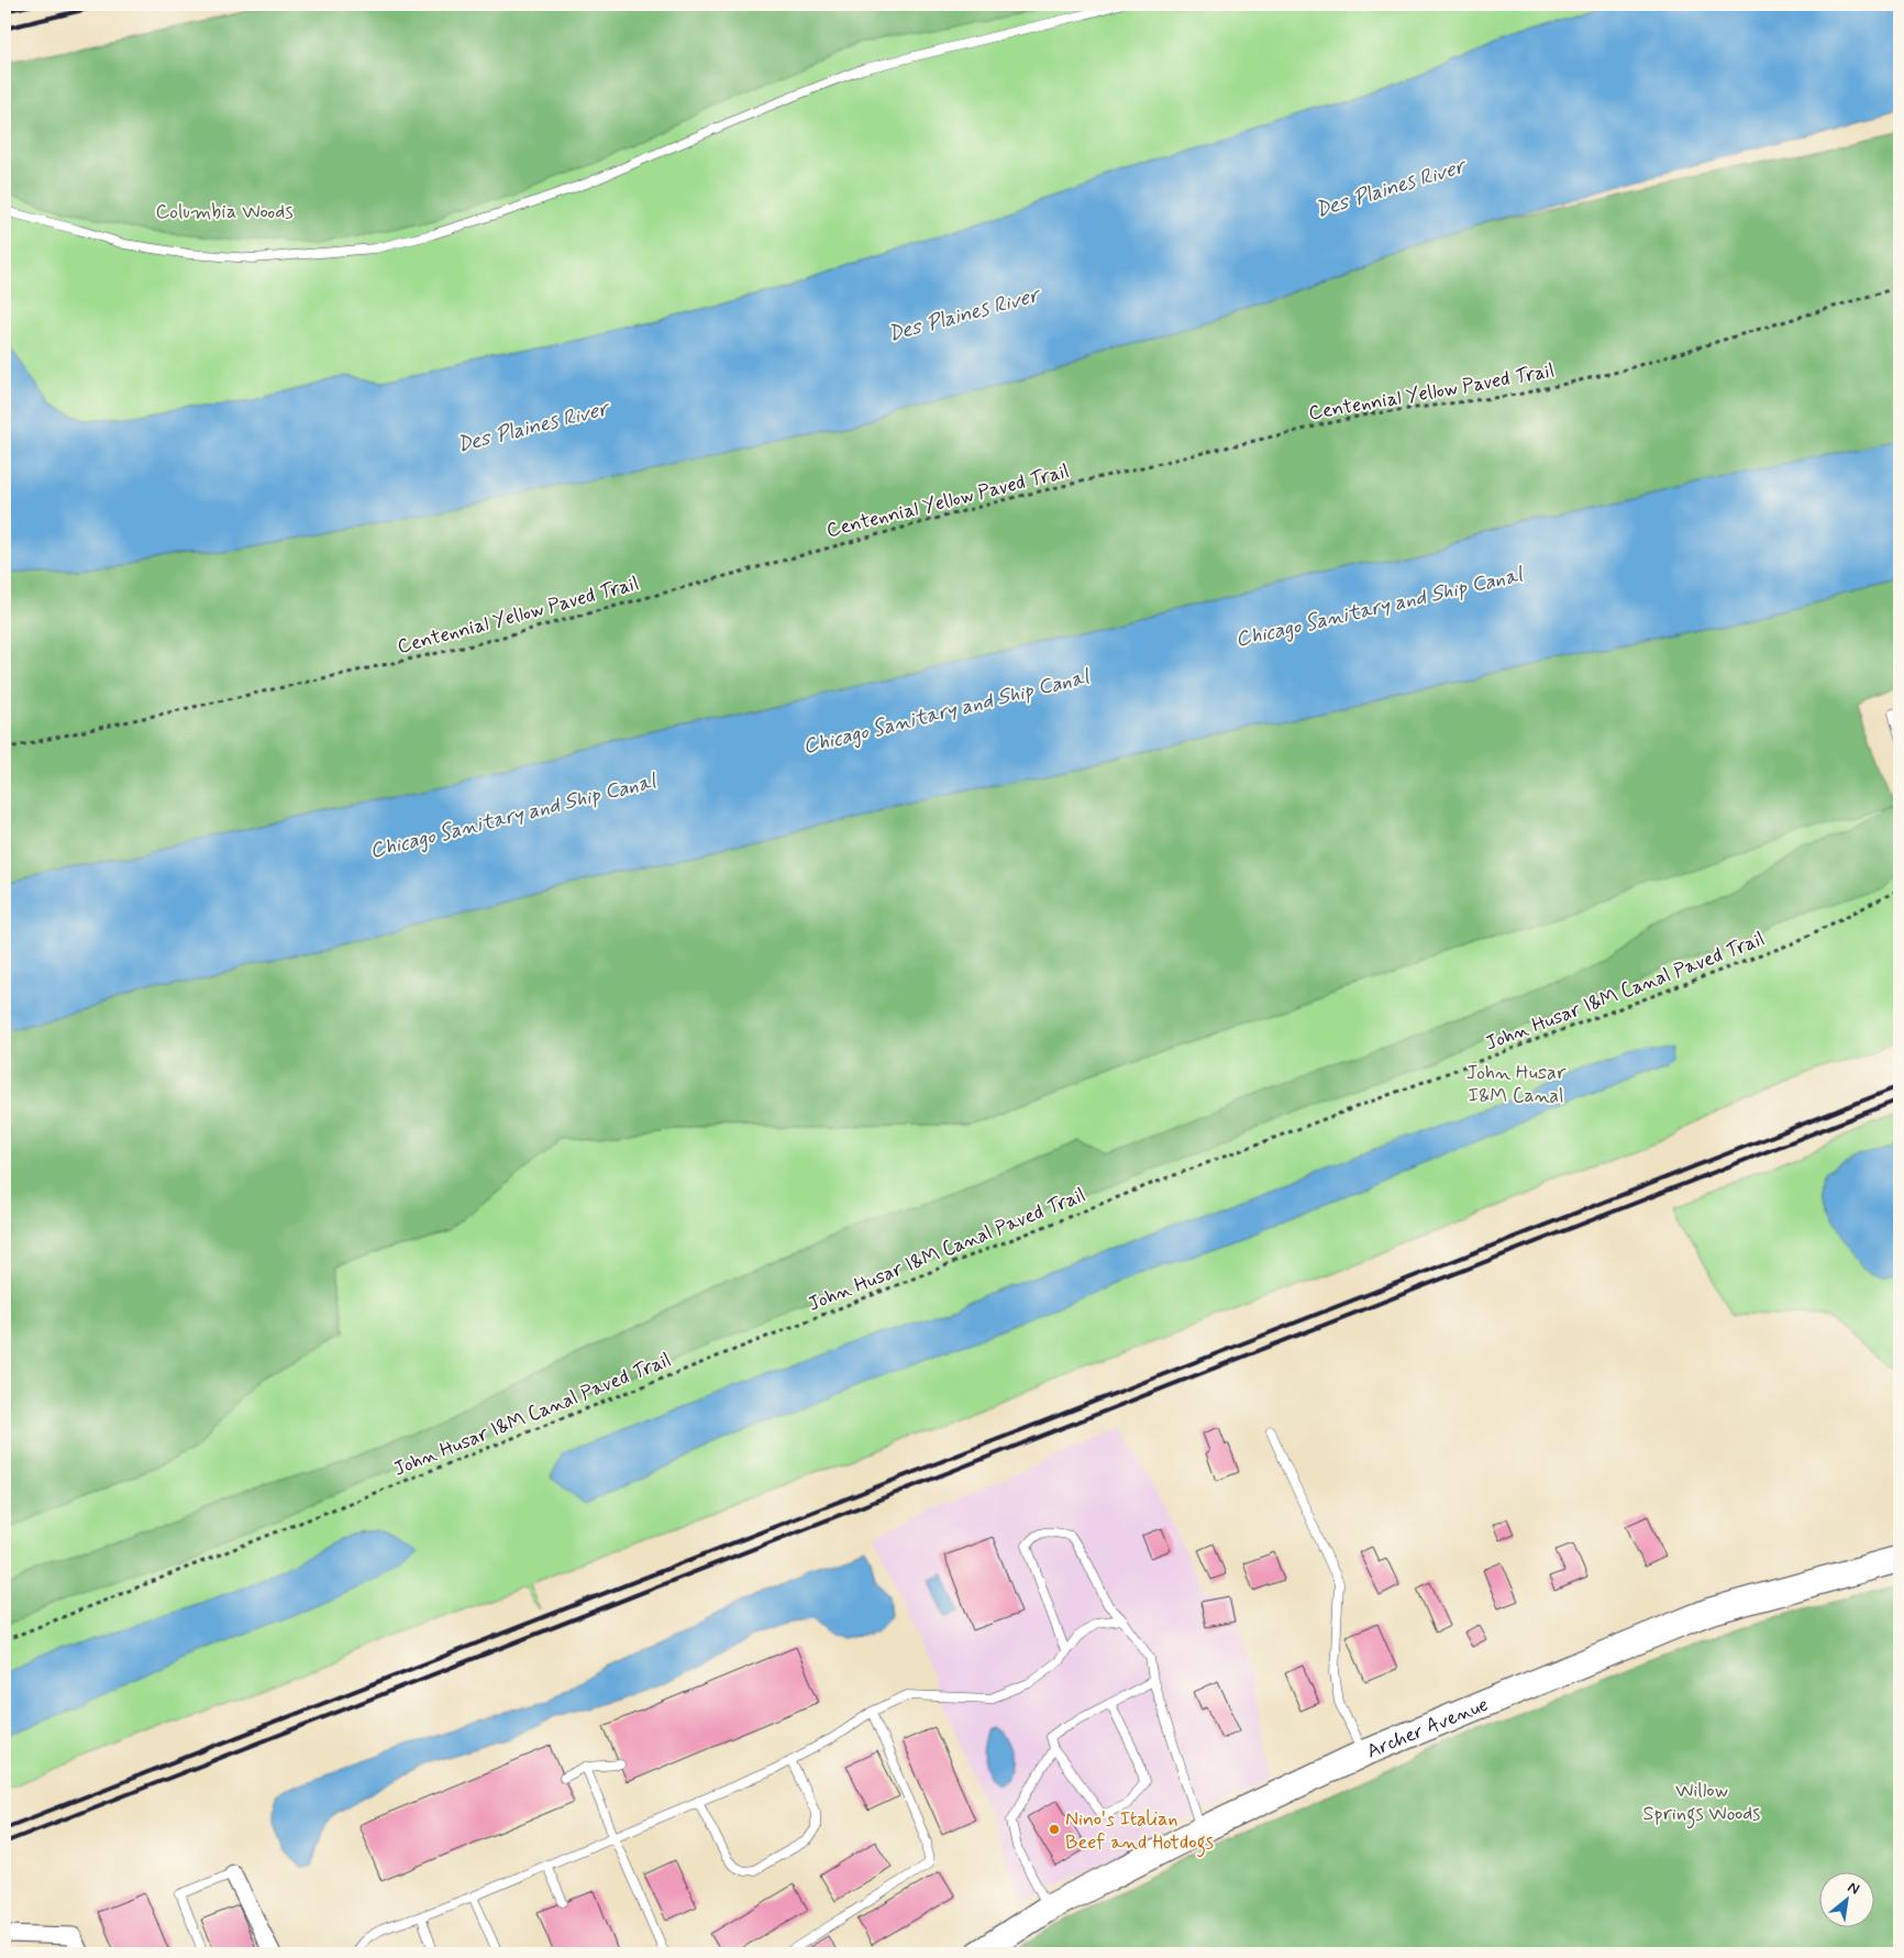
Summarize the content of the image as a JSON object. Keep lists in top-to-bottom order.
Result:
{
  "streets": {
    "main road": ["Archer Avenue"],
    "path": ["Centennial Yellow Paved Trail", "John Husar I&M Canal Paved Trail"]
  },
  "water": ["Des Plaines River", "Chicago Sanitary and Ship Canal"],
  "parks": ["Columbia Woods", "John Husar I&M Canal", "Willow Springs Woods"],
  "places": ["Nino's Italian Beef and Hotdogs"],
  "north": "top right"
}
